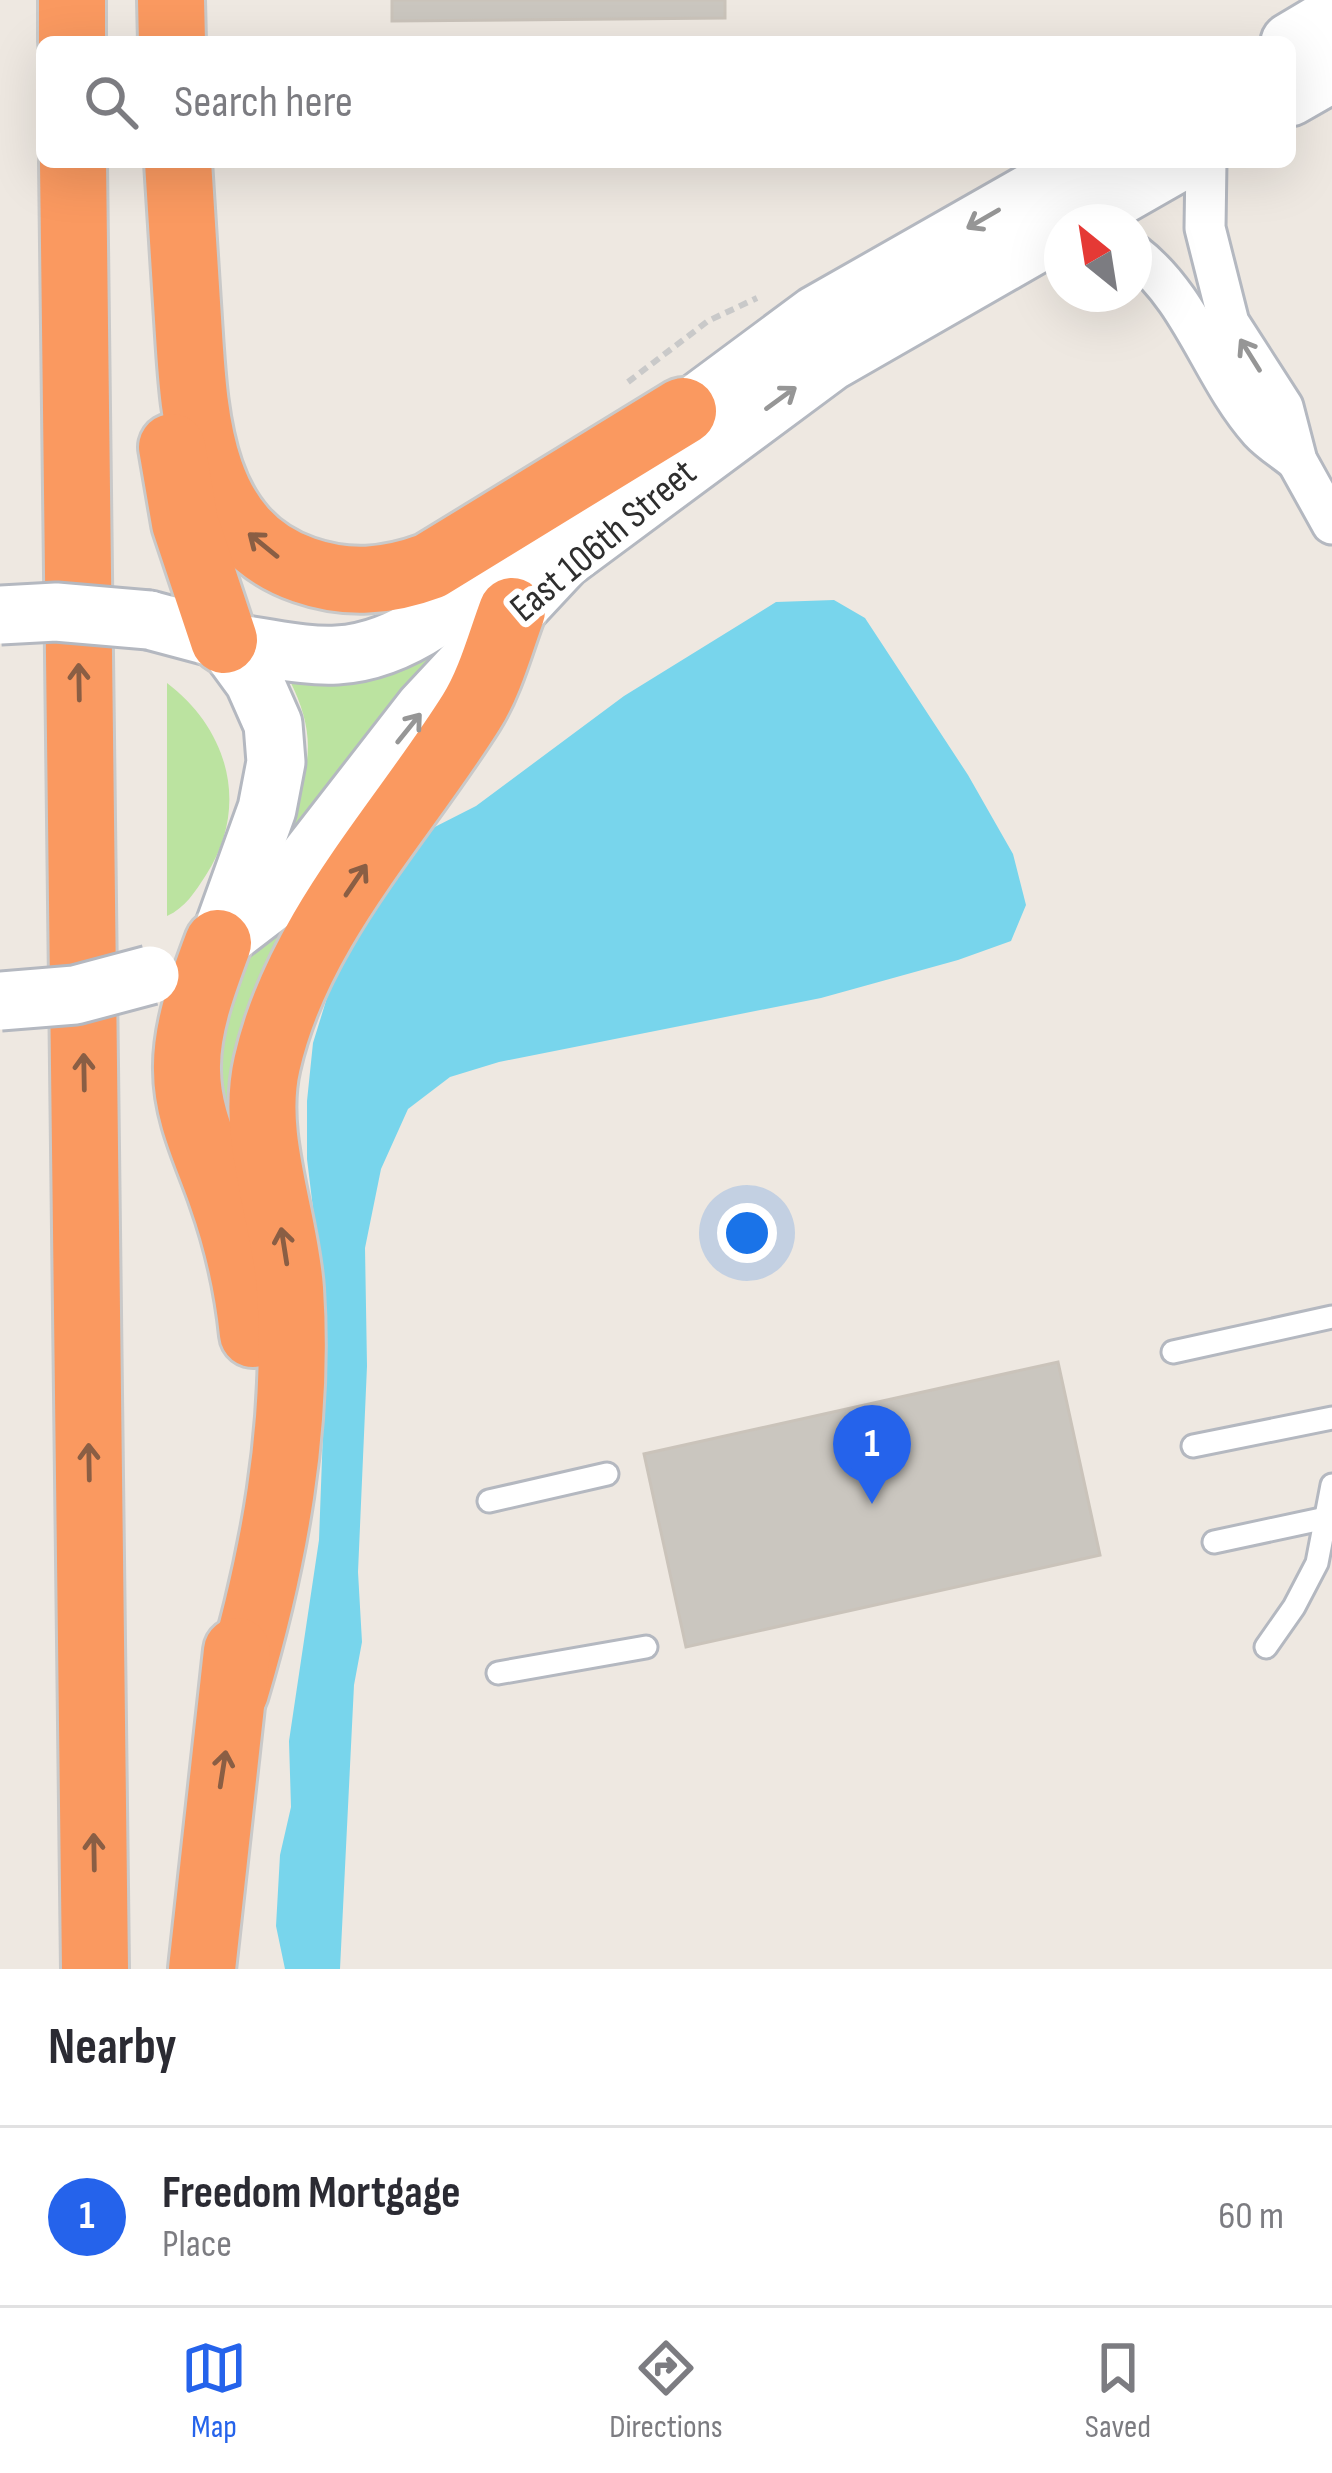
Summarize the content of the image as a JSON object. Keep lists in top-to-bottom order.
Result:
{
  "streets": {
    "main road": ["East 106th Street"]
  },
  "north": "top left",
  "page": {
    "search": "Search here",
    "pins": "1",
    "heading": "Nearby",
    "list": [
      {
        "mark": "1",
        "name": "Freedom Mortgage",
        "note": "Place",
        "value": "60 m"
      }
    ],
    "nav": ["Map", "Directions", "Saved"]
  }
}
